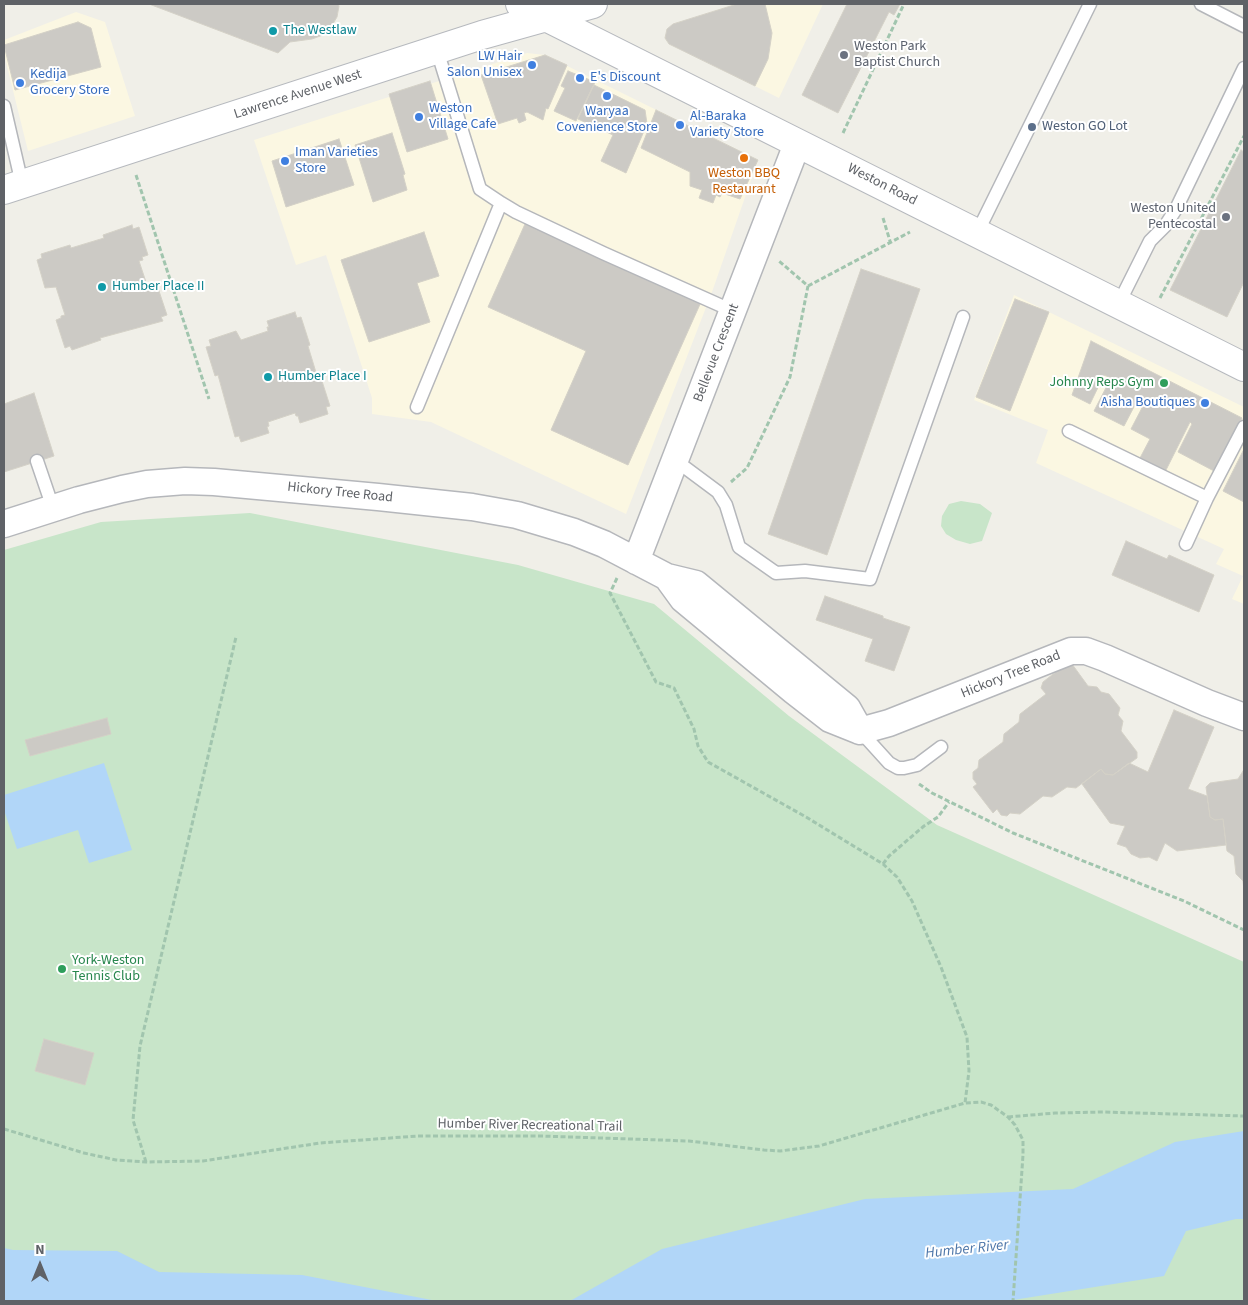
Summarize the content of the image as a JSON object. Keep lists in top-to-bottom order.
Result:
{
  "streets": {
    "main road": ["Lawrence Avenue West", "Weston Road"],
    "street": ["Bellevue Crescent", "Hickory Tree Road"],
    "path": ["Humber River Recreational Trail"]
  },
  "crossings": [
    ["Lawrence Avenue West", "Weston Road"],
    ["Weston Road", "Bellevue Crescent"],
    ["Bellevue Crescent", "Hickory Tree Road"]
  ],
  "water": ["Humber River"],
  "places": [
    "The Westlaw",
    "Weston Park Baptist Church",
    "LW Hair Salon Unisex",
    "E's Discount",
    "Kedija Grocery Store",
    "Waryaa Covenience Store",
    "Weston Village Cafe",
    "Al-Baraka Variety Store",
    "Weston GO Lot",
    "Weston BBQ Restaurant",
    "Iman Varieties Store",
    "Weston United Pentecostal",
    "Humber Place II",
    "Humber Place I",
    "Johnny Reps Gym",
    "Aisha Boutiques",
    "York-Weston Tennis Club"
  ],
  "north": "top"
}
